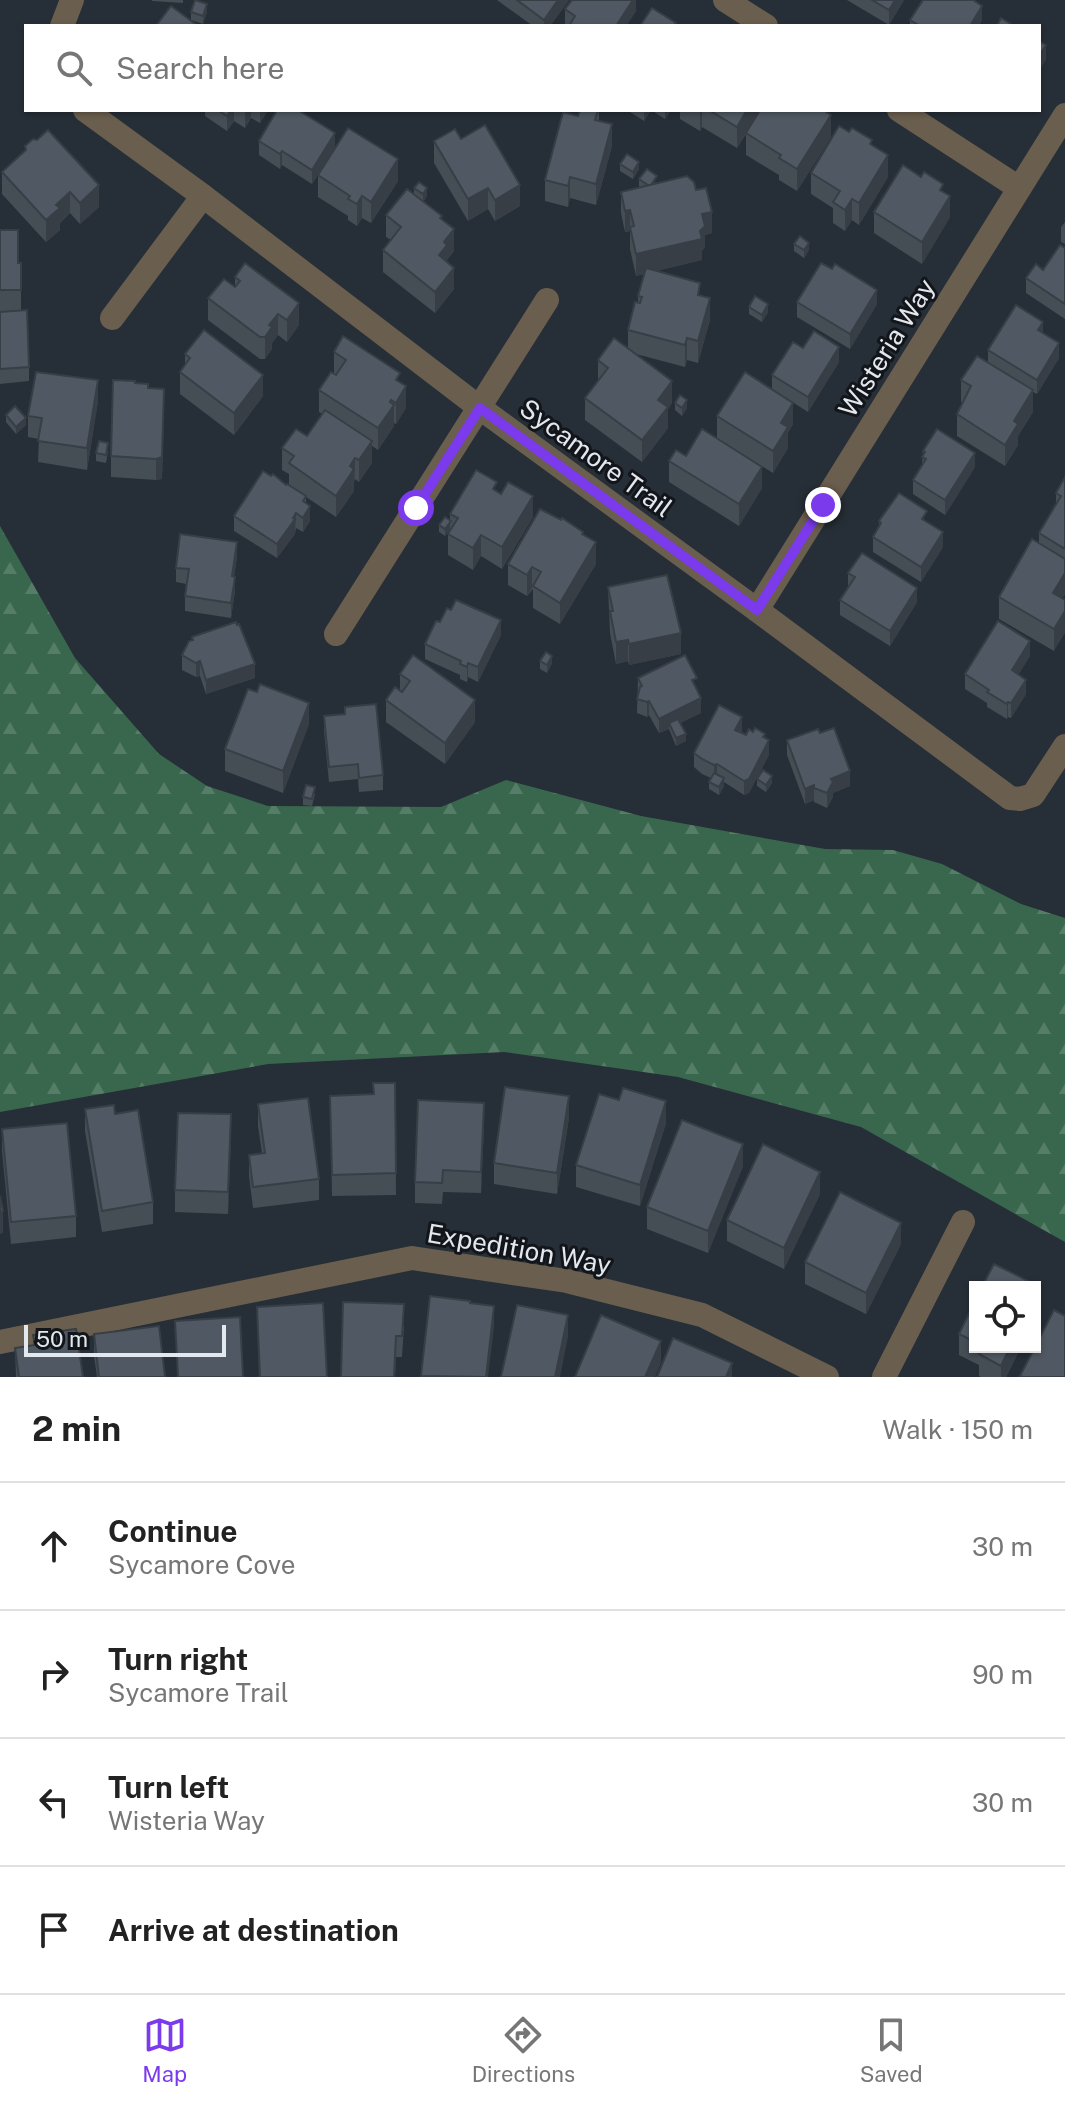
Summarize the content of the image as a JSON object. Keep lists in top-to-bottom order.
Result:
{
  "streets": {
    "street": ["Wisteria Way", "Sycamore Trail", "Expedition Way"]
  },
  "crossings": [
    ["Wisteria Way", "Sycamore Trail"]
  ],
  "scale_bar": "50 m",
  "page": {
    "search": "Search here",
    "scale": "50 m",
    "heading": ["2 min", "Walk · 150 m"],
    "list": [
      ["Continue", "Sycamore Cove", "30 m"],
      ["Turn right", "Sycamore Trail", "90 m"],
      ["Turn left", "Wisteria Way", "30 m"],
      "Arrive at destination"
    ],
    "nav": ["Map", "Directions", "Saved"]
  }
}
